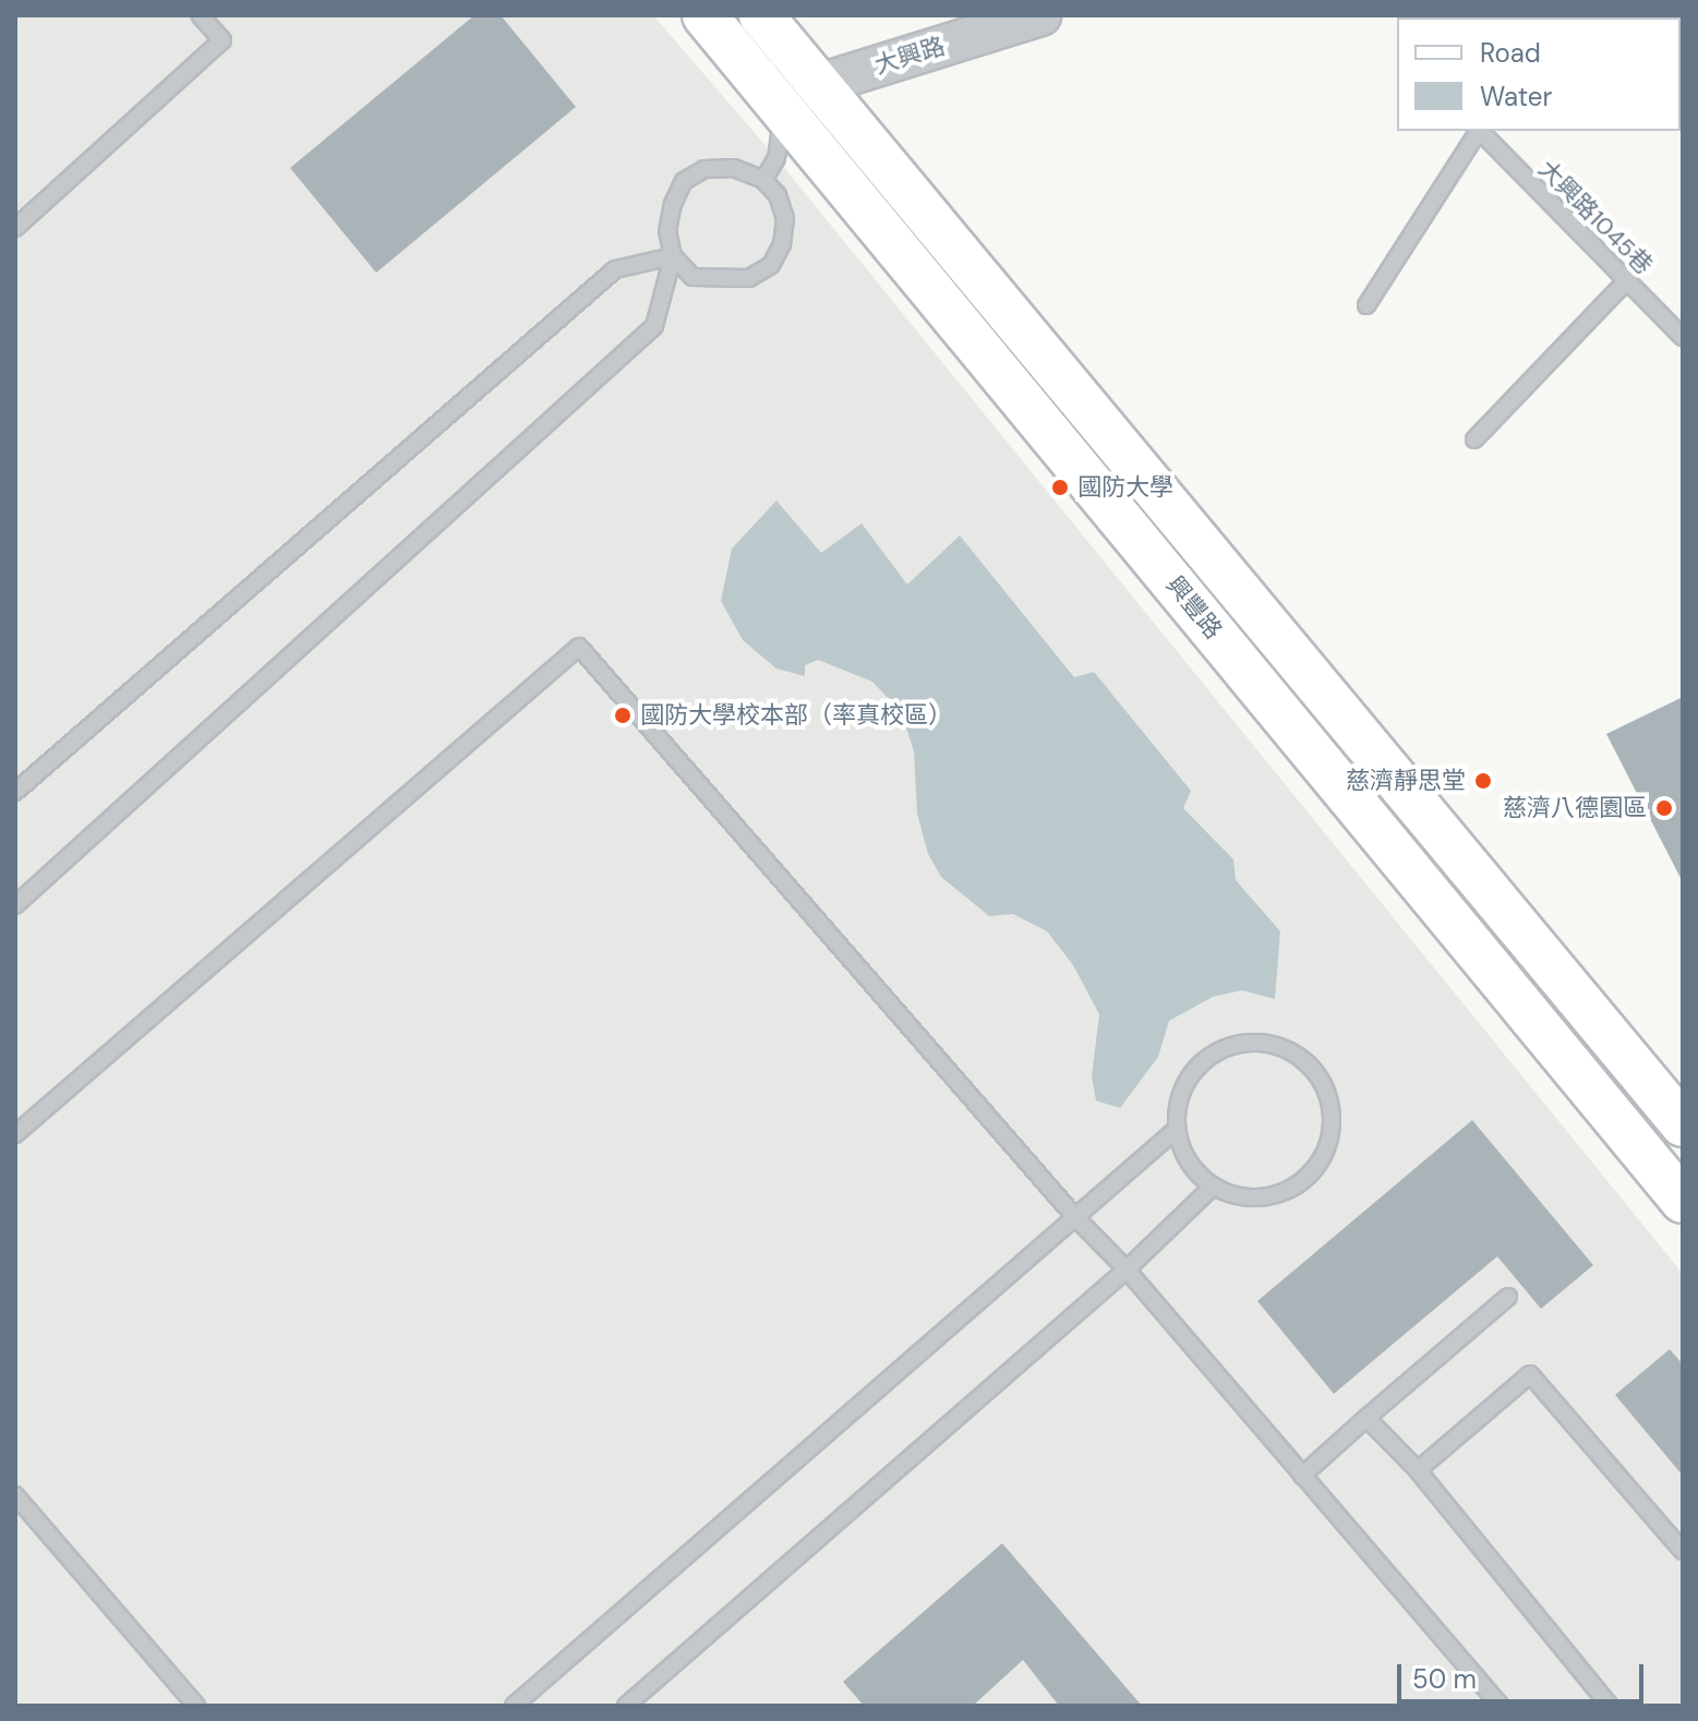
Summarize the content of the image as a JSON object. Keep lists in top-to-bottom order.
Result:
{
  "streets": {
    "main road": ["興豐路"],
    "street": ["大興路"],
    "lane": ["大興路1045巷"]
  },
  "crossings": [
    ["大興路", "興豐路"]
  ],
  "places": [
    "國防大學",
    "國防大學校本部（率真校區）",
    "慈濟靜思堂",
    "慈濟八德園區"
  ],
  "legend": ["Road", "Water"],
  "scale_bar": "50 m"
}
